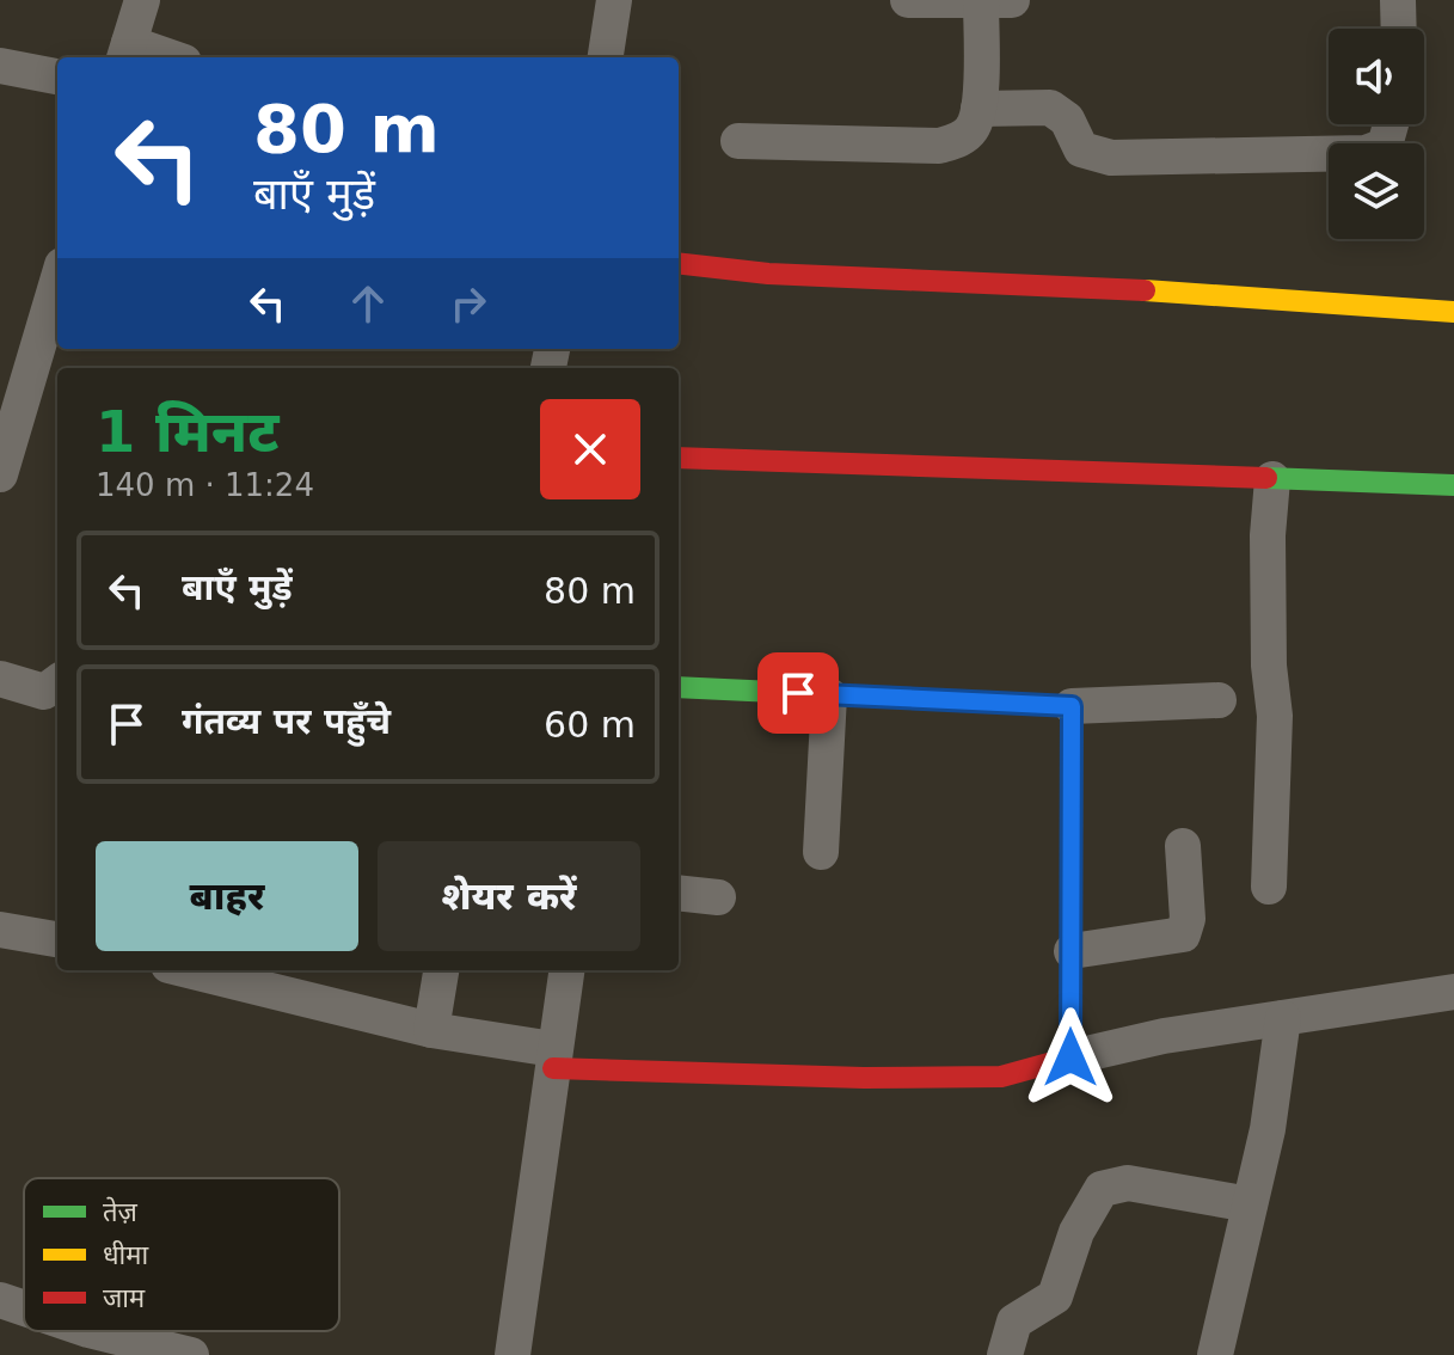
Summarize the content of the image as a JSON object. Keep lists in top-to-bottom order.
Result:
{
  "legend": ["तेज़", "धीमा", "जाम"],
  "page": {
    "turn": ["80 m", "बाएँ मुड़ें"],
    "heading": ["1 मिनट", "140 m · 11:24"],
    "list": [
      {
        "name": "बाएँ मुड़ें",
        "value": "80 m"
      },
      {
        "name": "गंतव्य पर पहुँचे",
        "value": "60 m"
      }
    ],
    "buttons": ["बाहर", "शेयर करें"]
  }
}
